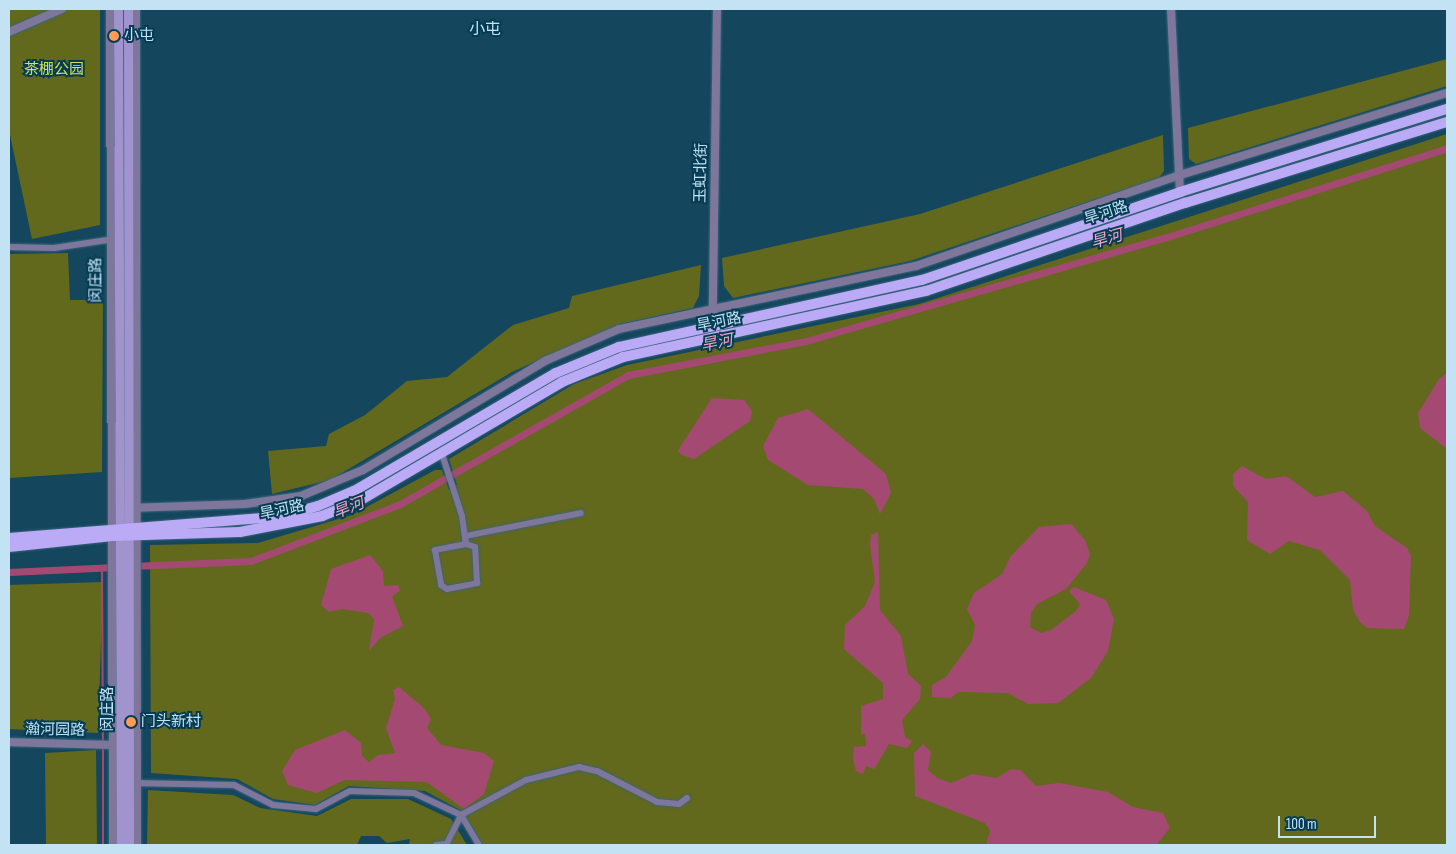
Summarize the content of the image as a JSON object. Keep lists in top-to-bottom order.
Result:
{
  "streets": {
    "main road": ["旱河路", "闵庄路"],
    "street": ["玉虹北街", "瀚河园路"]
  },
  "crossings": [
    ["玉虹北街", "旱河路"],
    ["旱河路", "闵庄路"],
    ["闵庄路", "瀚河园路"]
  ],
  "districts": ["小屯"],
  "water": ["旱河"],
  "parks": ["茶棚公园"],
  "places": ["小屯", "门头新村"],
  "scale_bar": "100 m"
}
